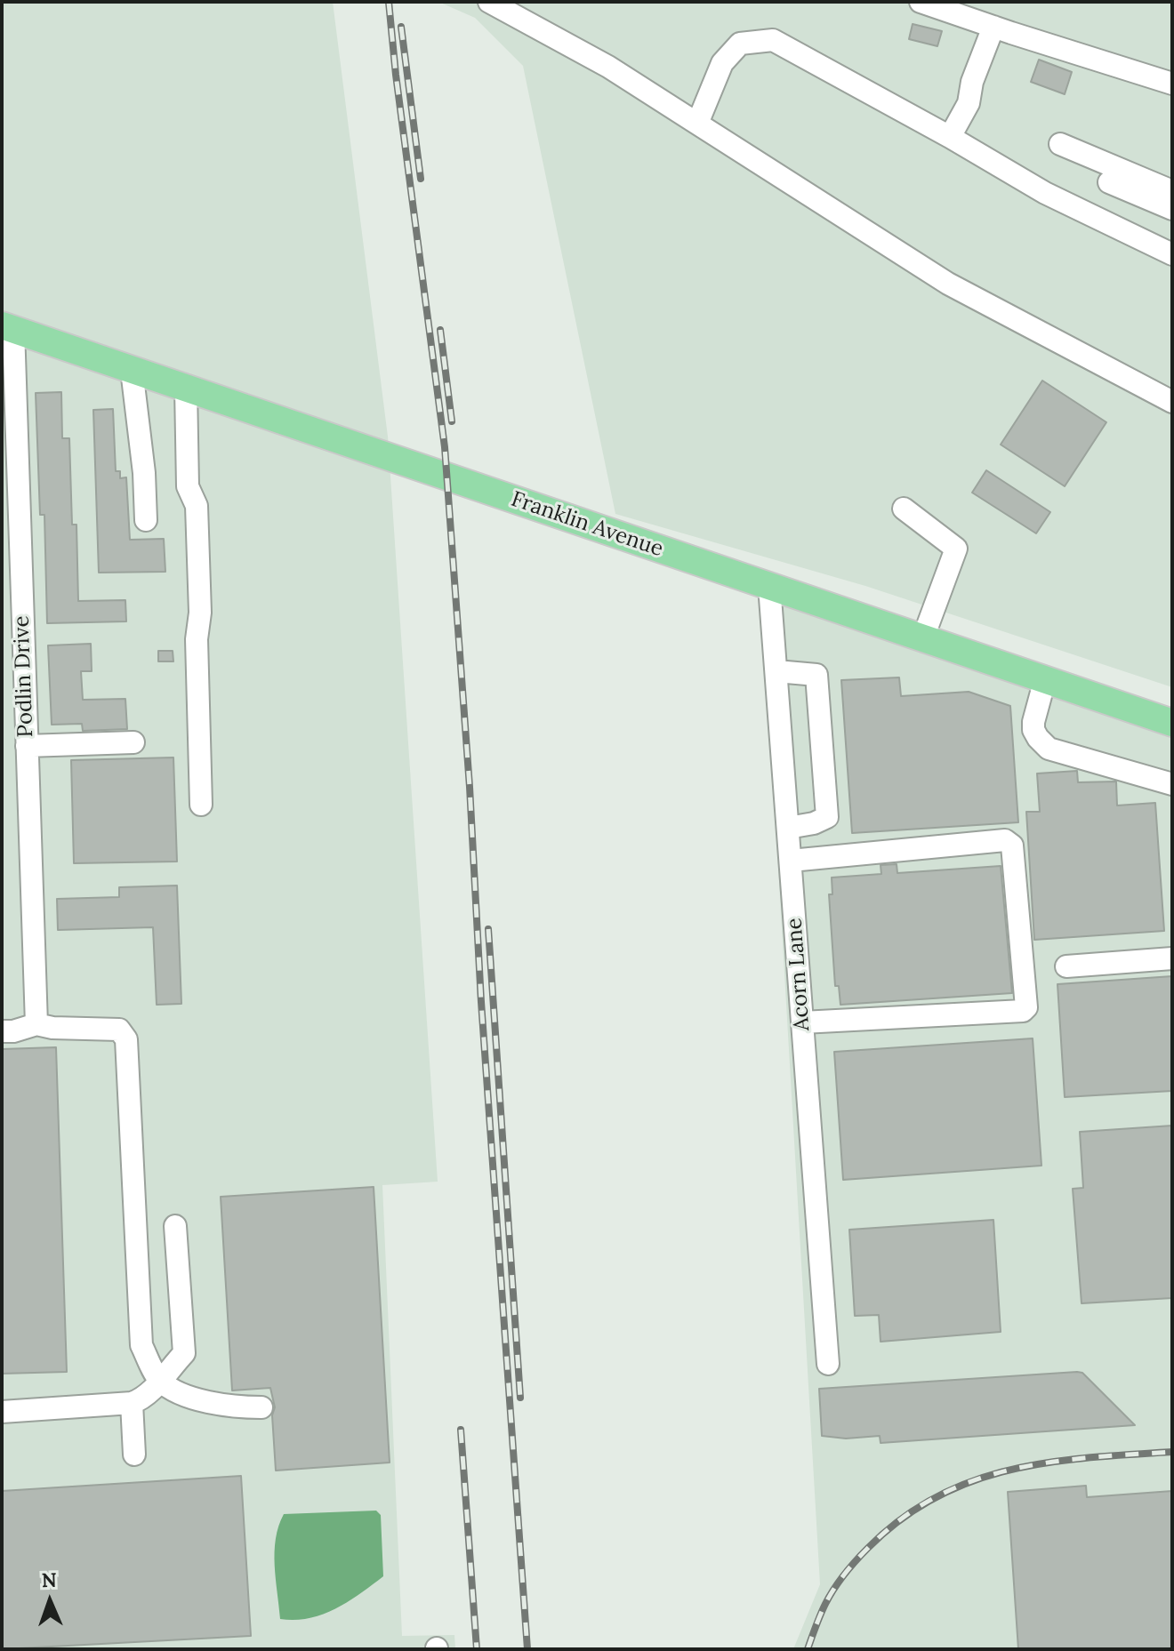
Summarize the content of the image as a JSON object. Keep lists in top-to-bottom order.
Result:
{
  "streets": {
    "main road": ["Franklin Avenue"],
    "street": ["Podlin Drive", "Acorn Lane"]
  },
  "crossings": [
    ["Franklin Avenue", "Podlin Drive"],
    ["Franklin Avenue", "Acorn Lane"]
  ],
  "north": "top"
}
